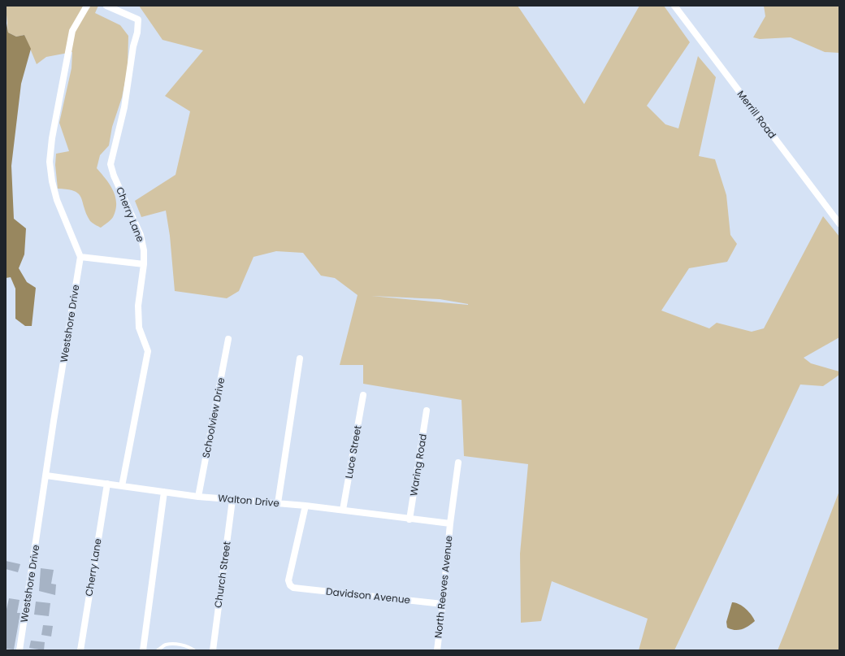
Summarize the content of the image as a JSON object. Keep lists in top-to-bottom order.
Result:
{
  "streets": {
    "street": [
      "Merrill Road",
      "Cherry Lane",
      "Westshore Drive",
      "Schoolview Drive",
      "Luce Street",
      "Waring Road",
      "Walton Drive",
      "Church Street",
      "North Reeves Avenue",
      "Davidson Avenue"
    ]
  },
  "crossings": [
    ["Cherry Lane", "Walton Drive"],
    ["Westshore Drive", "Walton Drive"],
    ["Schoolview Drive", "Walton Drive"],
    ["Luce Street", "Walton Drive"],
    ["Waring Road", "Walton Drive"],
    ["Walton Drive", "Church Street"],
    ["Walton Drive", "North Reeves Avenue"],
    ["Walton Drive", "Davidson Avenue"],
    ["North Reeves Avenue", "Davidson Avenue"]
  ]
}
